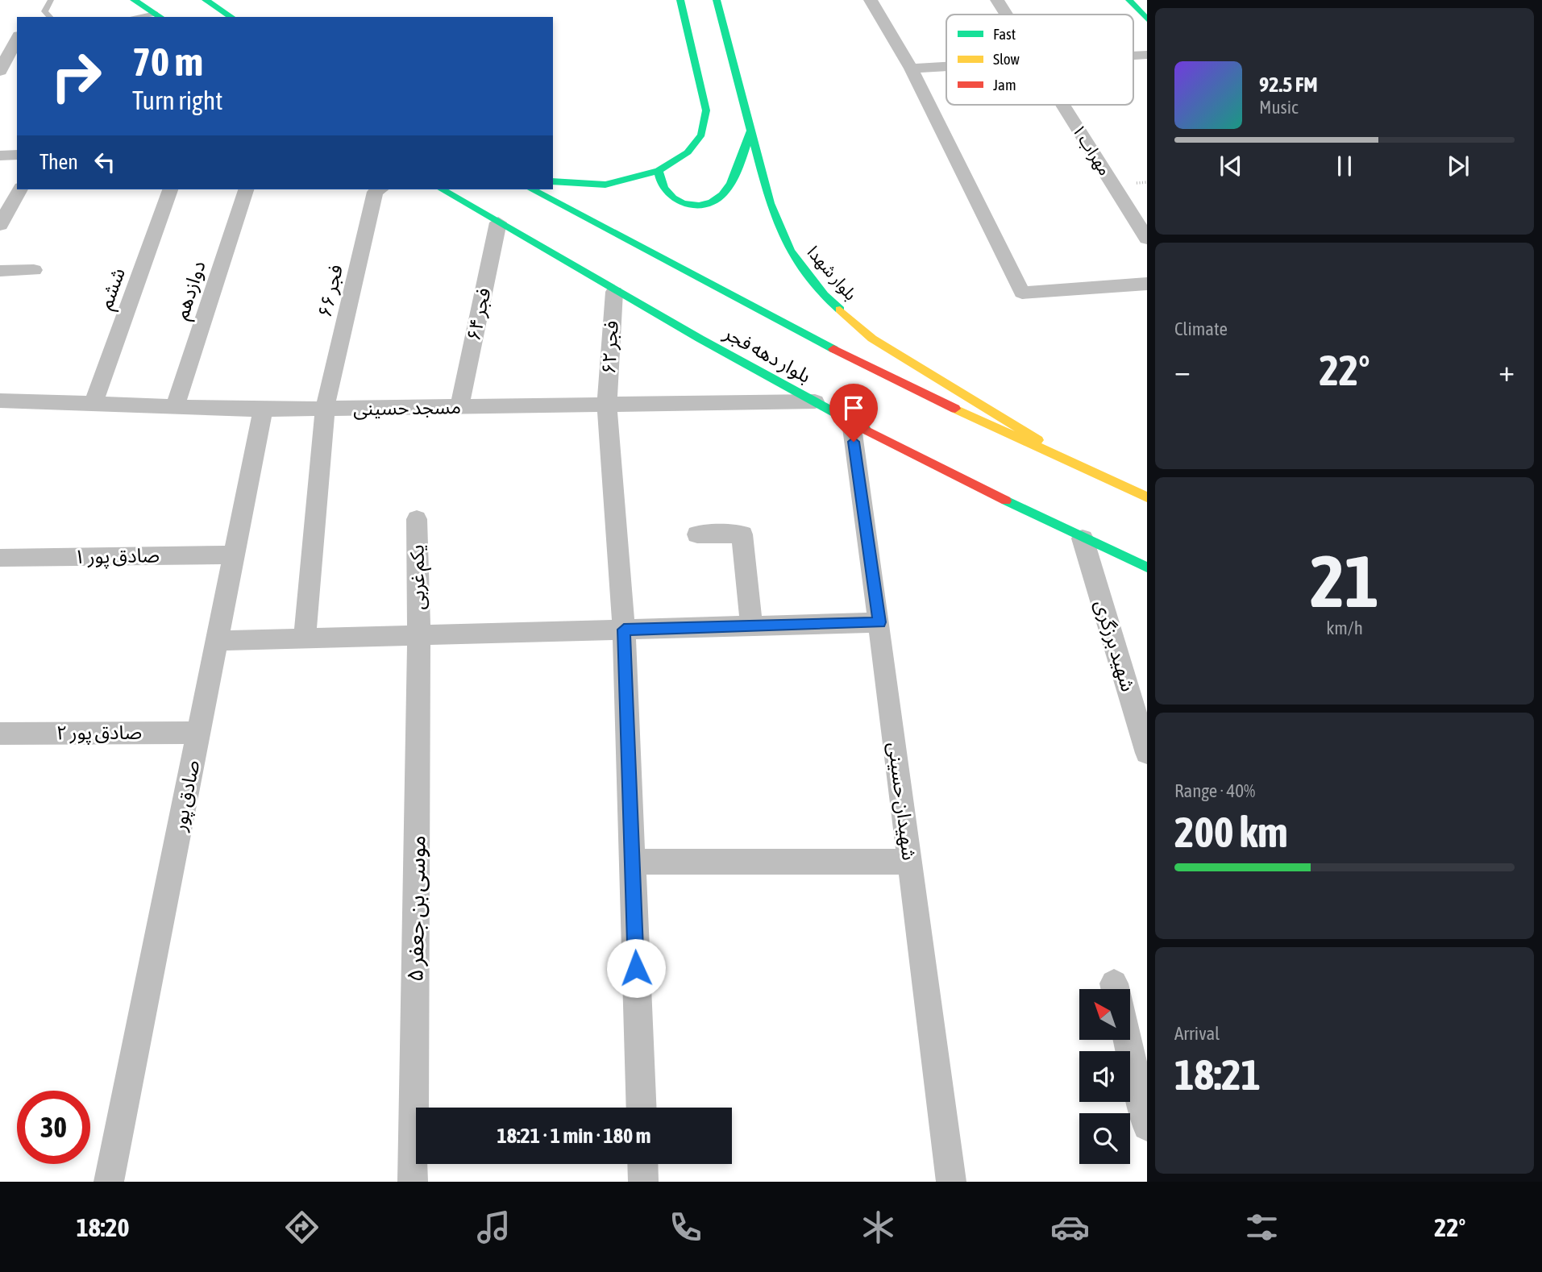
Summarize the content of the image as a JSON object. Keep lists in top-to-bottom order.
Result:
{
  "streets": {
    "street": [
      "مهراب ۱",
      "بلوار شهدا",
      "ششم",
      "دوازدهم",
      "فجر ۶۶",
      "فجر ۶۴",
      "فجر ۶۲",
      "بلوار دهه فجر",
      "مسجد حسینی",
      "صادق پور ۱",
      "یکم غربی",
      "شهید برزگری",
      "صادق پور ۲",
      "صادق پور",
      "شهیدان حسینی",
      "موسی بن جعفر ۵"
    ]
  },
  "crossings": [
    ["بلوار شهدا", "بلوار دهه فجر"],
    ["ششم", "مسجد حسینی"],
    ["دوازدهم", "مسجد حسینی"],
    ["فجر ۶۶", "مسجد حسینی"],
    ["فجر ۶۴", "بلوار دهه فجر"],
    ["فجر ۶۴", "مسجد حسینی"],
    ["فجر ۶۲", "بلوار دهه فجر"],
    ["فجر ۶۲", "مسجد حسینی"],
    ["بلوار دهه فجر", "مسجد حسینی"],
    ["بلوار دهه فجر", "شهید برزگری"],
    ["بلوار دهه فجر", "شهیدان حسینی"],
    ["مسجد حسینی", "صادق پور"],
    ["صادق پور ۱", "صادق پور"],
    ["یکم غربی", "موسی بن جعفر ۵"],
    ["صادق پور ۲", "صادق پور"]
  ],
  "legend": ["Fast", "Slow", "Jam"],
  "north": "top left",
  "page": {
    "turn": ["70 m", "Turn right"],
    "song": ["92.5 FM", "Music"],
    "then": "Then",
    "tile": [
      "Climate",
      ["21", "km/h"],
      ["Range · 40%", "200 km"],
      ["Arrival", "18:21"]
    ],
    "heat": ["−", "22°", "+"],
    "limit": "30",
    "trip": "18:21 · 1 min · 180 m",
    "tabs": ["18:20", "22°"]
  }
}
